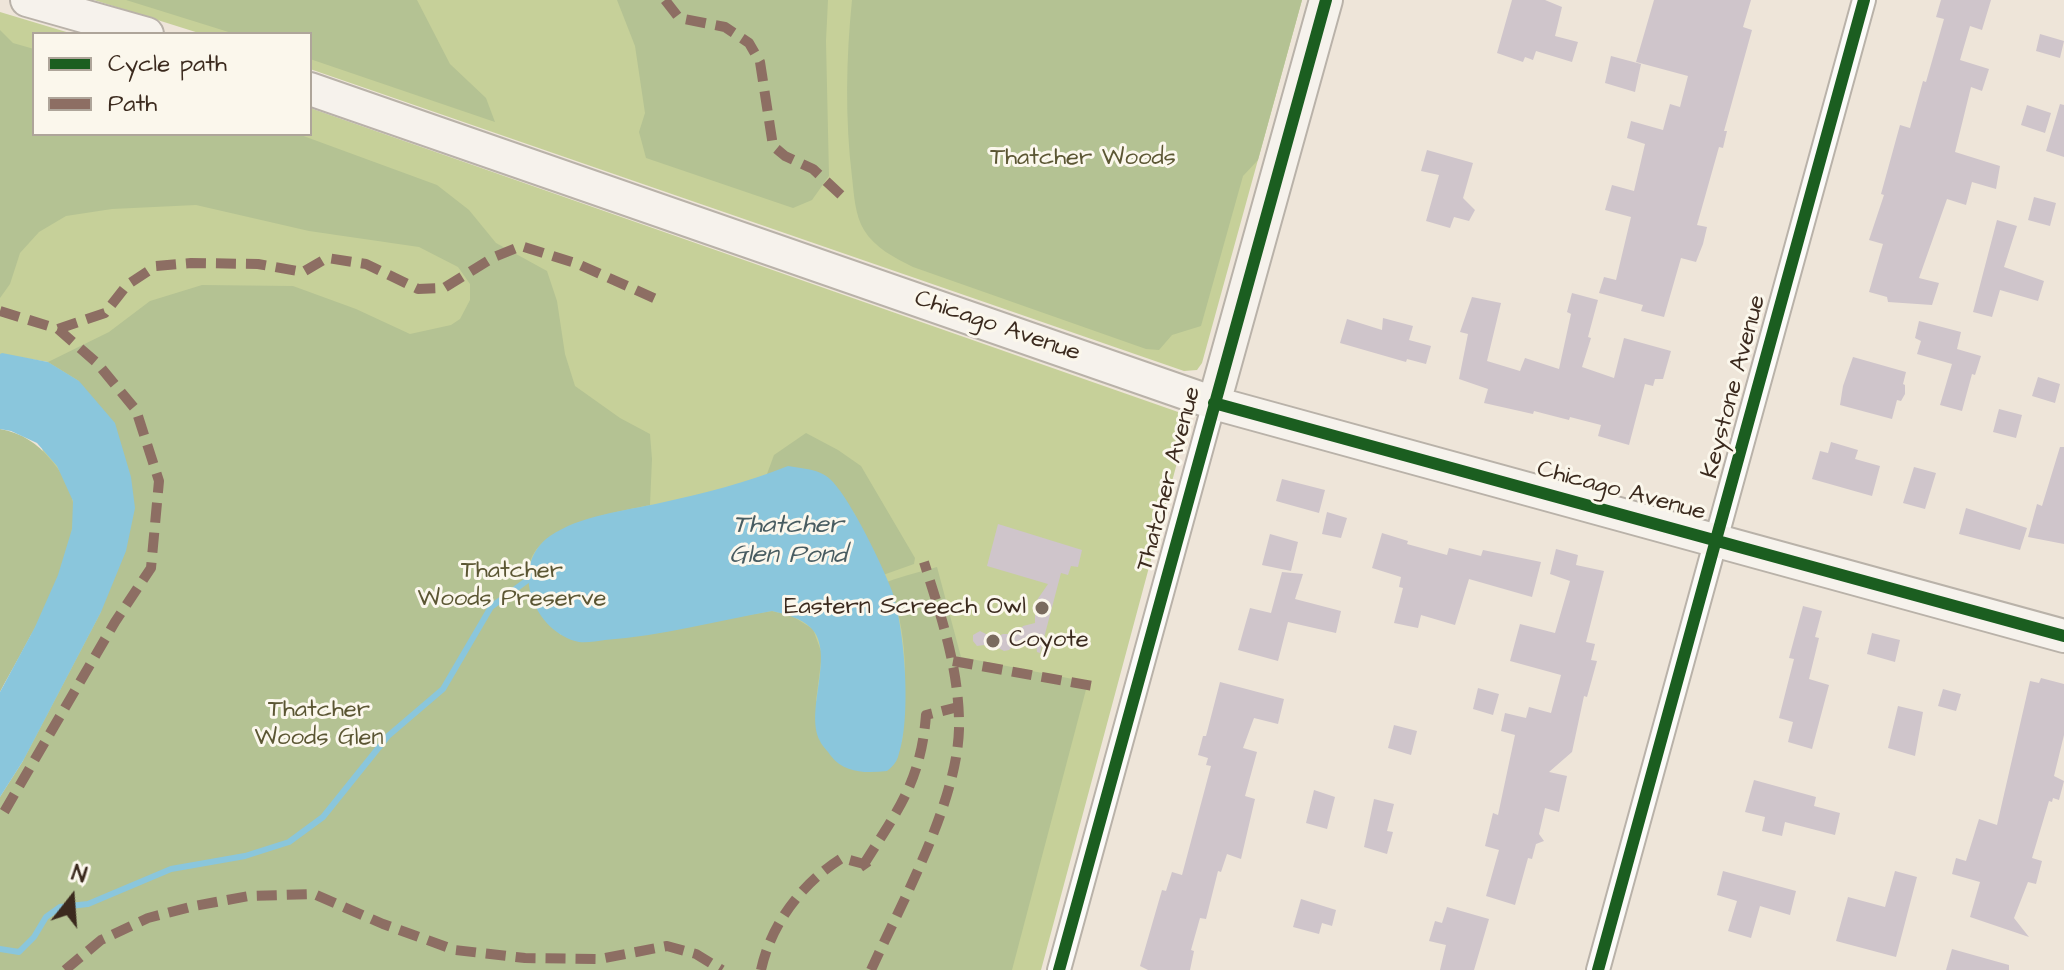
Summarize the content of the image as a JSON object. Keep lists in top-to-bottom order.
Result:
{
  "streets": {
    "main road": ["Chicago Avenue", "Thatcher Avenue"],
    "street": ["Keystone Avenue"]
  },
  "crossings": [
    ["Chicago Avenue", "Keystone Avenue"],
    ["Chicago Avenue", "Thatcher Avenue"]
  ],
  "water": ["Thatcher Glen Pond"],
  "parks": ["Thatcher Woods", "Thatcher Woods Preserve", "Thatcher Woods Glen"],
  "places": ["Eastern Screech Owl", "Coyote"],
  "legend": ["Cycle path", "Path"],
  "north": "top"
}
